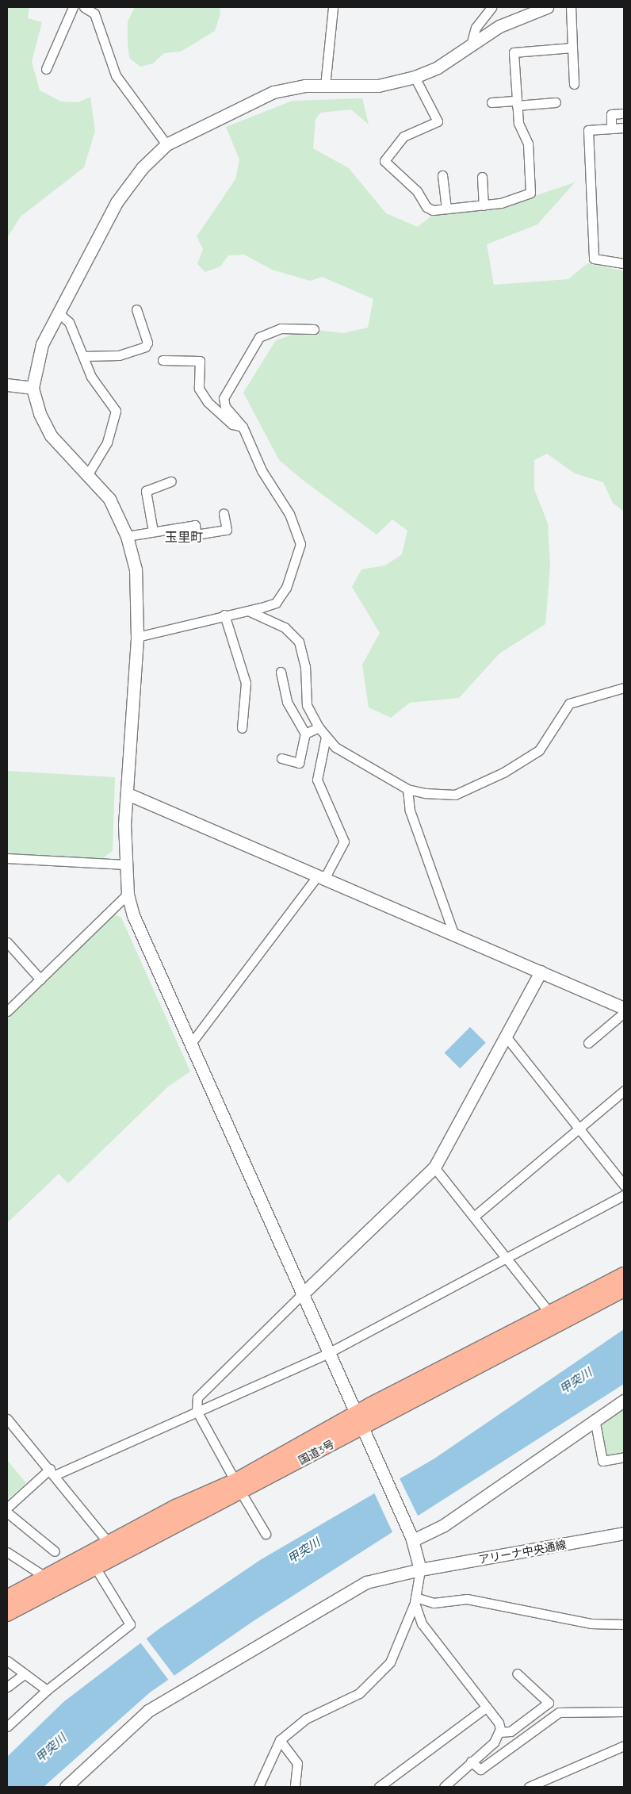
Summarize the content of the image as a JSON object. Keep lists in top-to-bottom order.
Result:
{
  "streets": {
    "highway": ["国道3号"],
    "street": ["アリーナ中央通線"]
  },
  "districts": ["玉里町"],
  "water": ["甲突川"]
}
